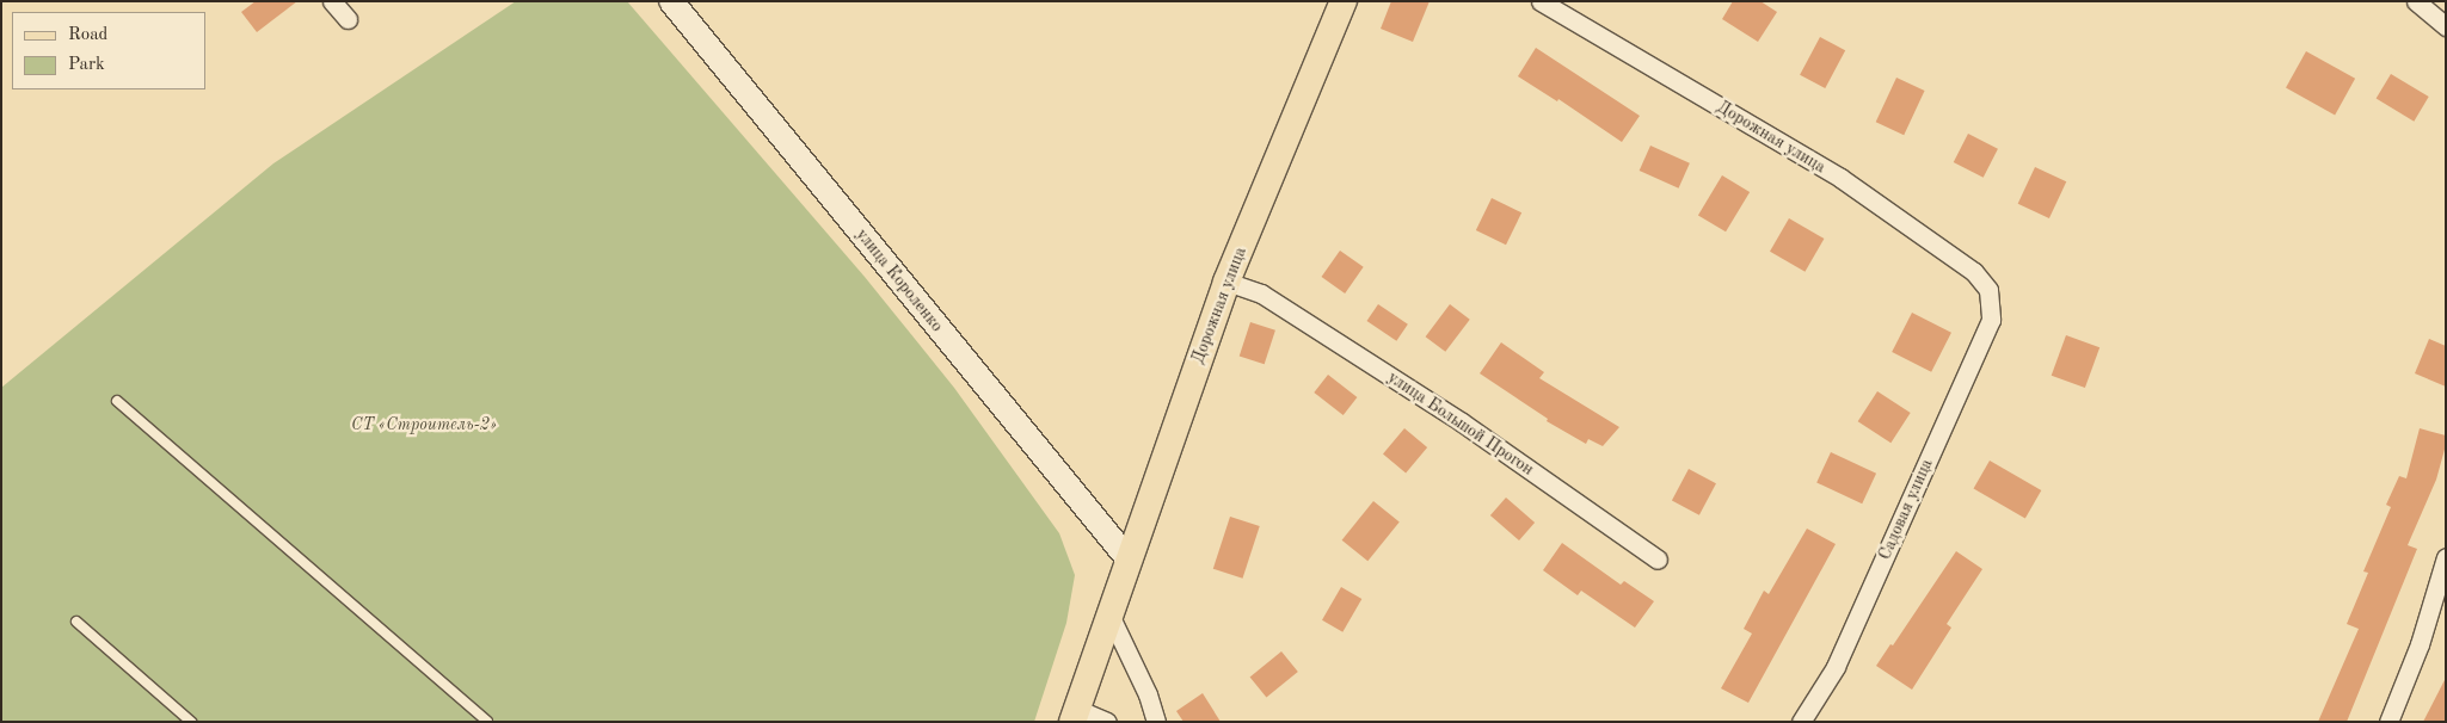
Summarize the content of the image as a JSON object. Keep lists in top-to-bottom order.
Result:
{
  "streets": {
    "main road": ["Дорожная улица"],
    "street": ["улица Короленко", "улица Большой Прогон", "Садовая улица"]
  },
  "crossings": [
    ["Дорожная улица", "улица Короленко"],
    ["Дорожная улица", "улица Большой Прогон"],
    ["Дорожная улица", "Садовая улица"]
  ],
  "parks": ["СТ «Строитель-2»"],
  "legend": ["Road", "Park"]
}
